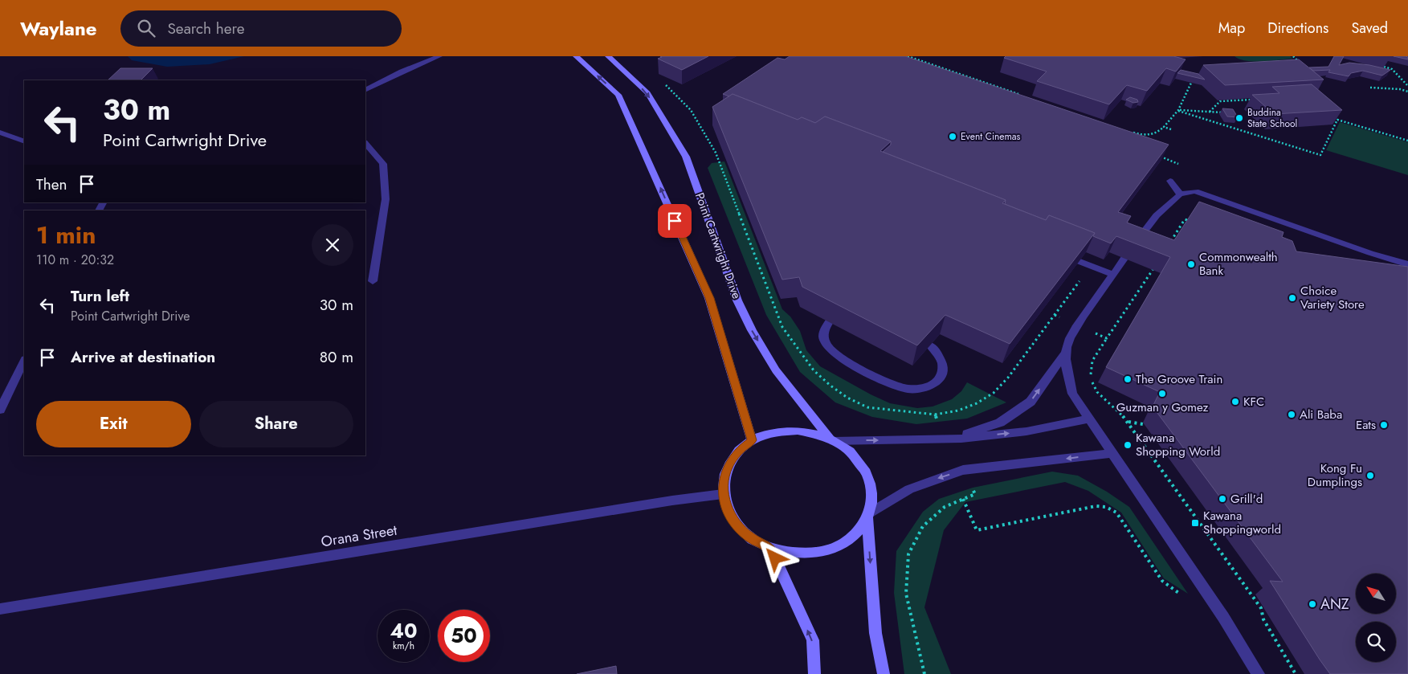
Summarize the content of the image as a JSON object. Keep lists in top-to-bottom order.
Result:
{
  "streets": {
    "main road": ["Point Cartwright Drive"],
    "street": ["Orana Street"]
  },
  "crossings": [
    ["Point Cartwright Drive", "Orana Street"]
  ],
  "places": {
    "other": [
      "Buddina State School",
      "Event Cinemas",
      "Commonwealth Bank",
      "Choice Variety Store",
      "The Groove Train",
      "Guzman y Gomez",
      "KFC",
      "Ali Baba",
      "Eats",
      "Kawana Shopping World",
      "Kong Fu Dumplings",
      "Grill'd",
      "ANZ"
    ],
    "transit": ["Kawana Shoppingworld"]
  },
  "north": "top left",
  "page": {
    "header": "Waylane",
    "search": "Search here",
    "nav": ["Map", "Directions", "Saved"],
    "turn": ["30 m", "Point Cartwright Drive"],
    "then": "Then",
    "heading": ["1 min", "110 m · 20:32"],
    "list": [
      {
        "name": "Turn left",
        "note": "Point Cartwright Drive",
        "value": "30 m"
      },
      {
        "name": "Arrive at destination",
        "value": "80 m"
      }
    ],
    "buttons": ["Exit", "Share"],
    "speed": "40 km/h",
    "limit": "50"
  }
}
